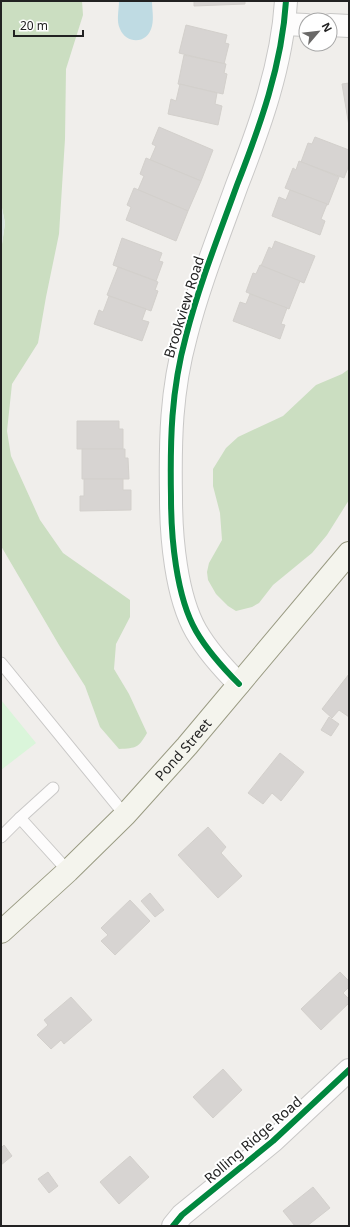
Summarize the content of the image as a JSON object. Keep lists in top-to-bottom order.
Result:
{
  "streets": {
    "main road": ["Pond Street"],
    "street": ["Brookview Road", "Rolling Ridge Road"]
  },
  "crossings": [
    ["Brookview Road", "Pond Street"]
  ],
  "scale_bar": "20 m",
  "north": "top right"
}
